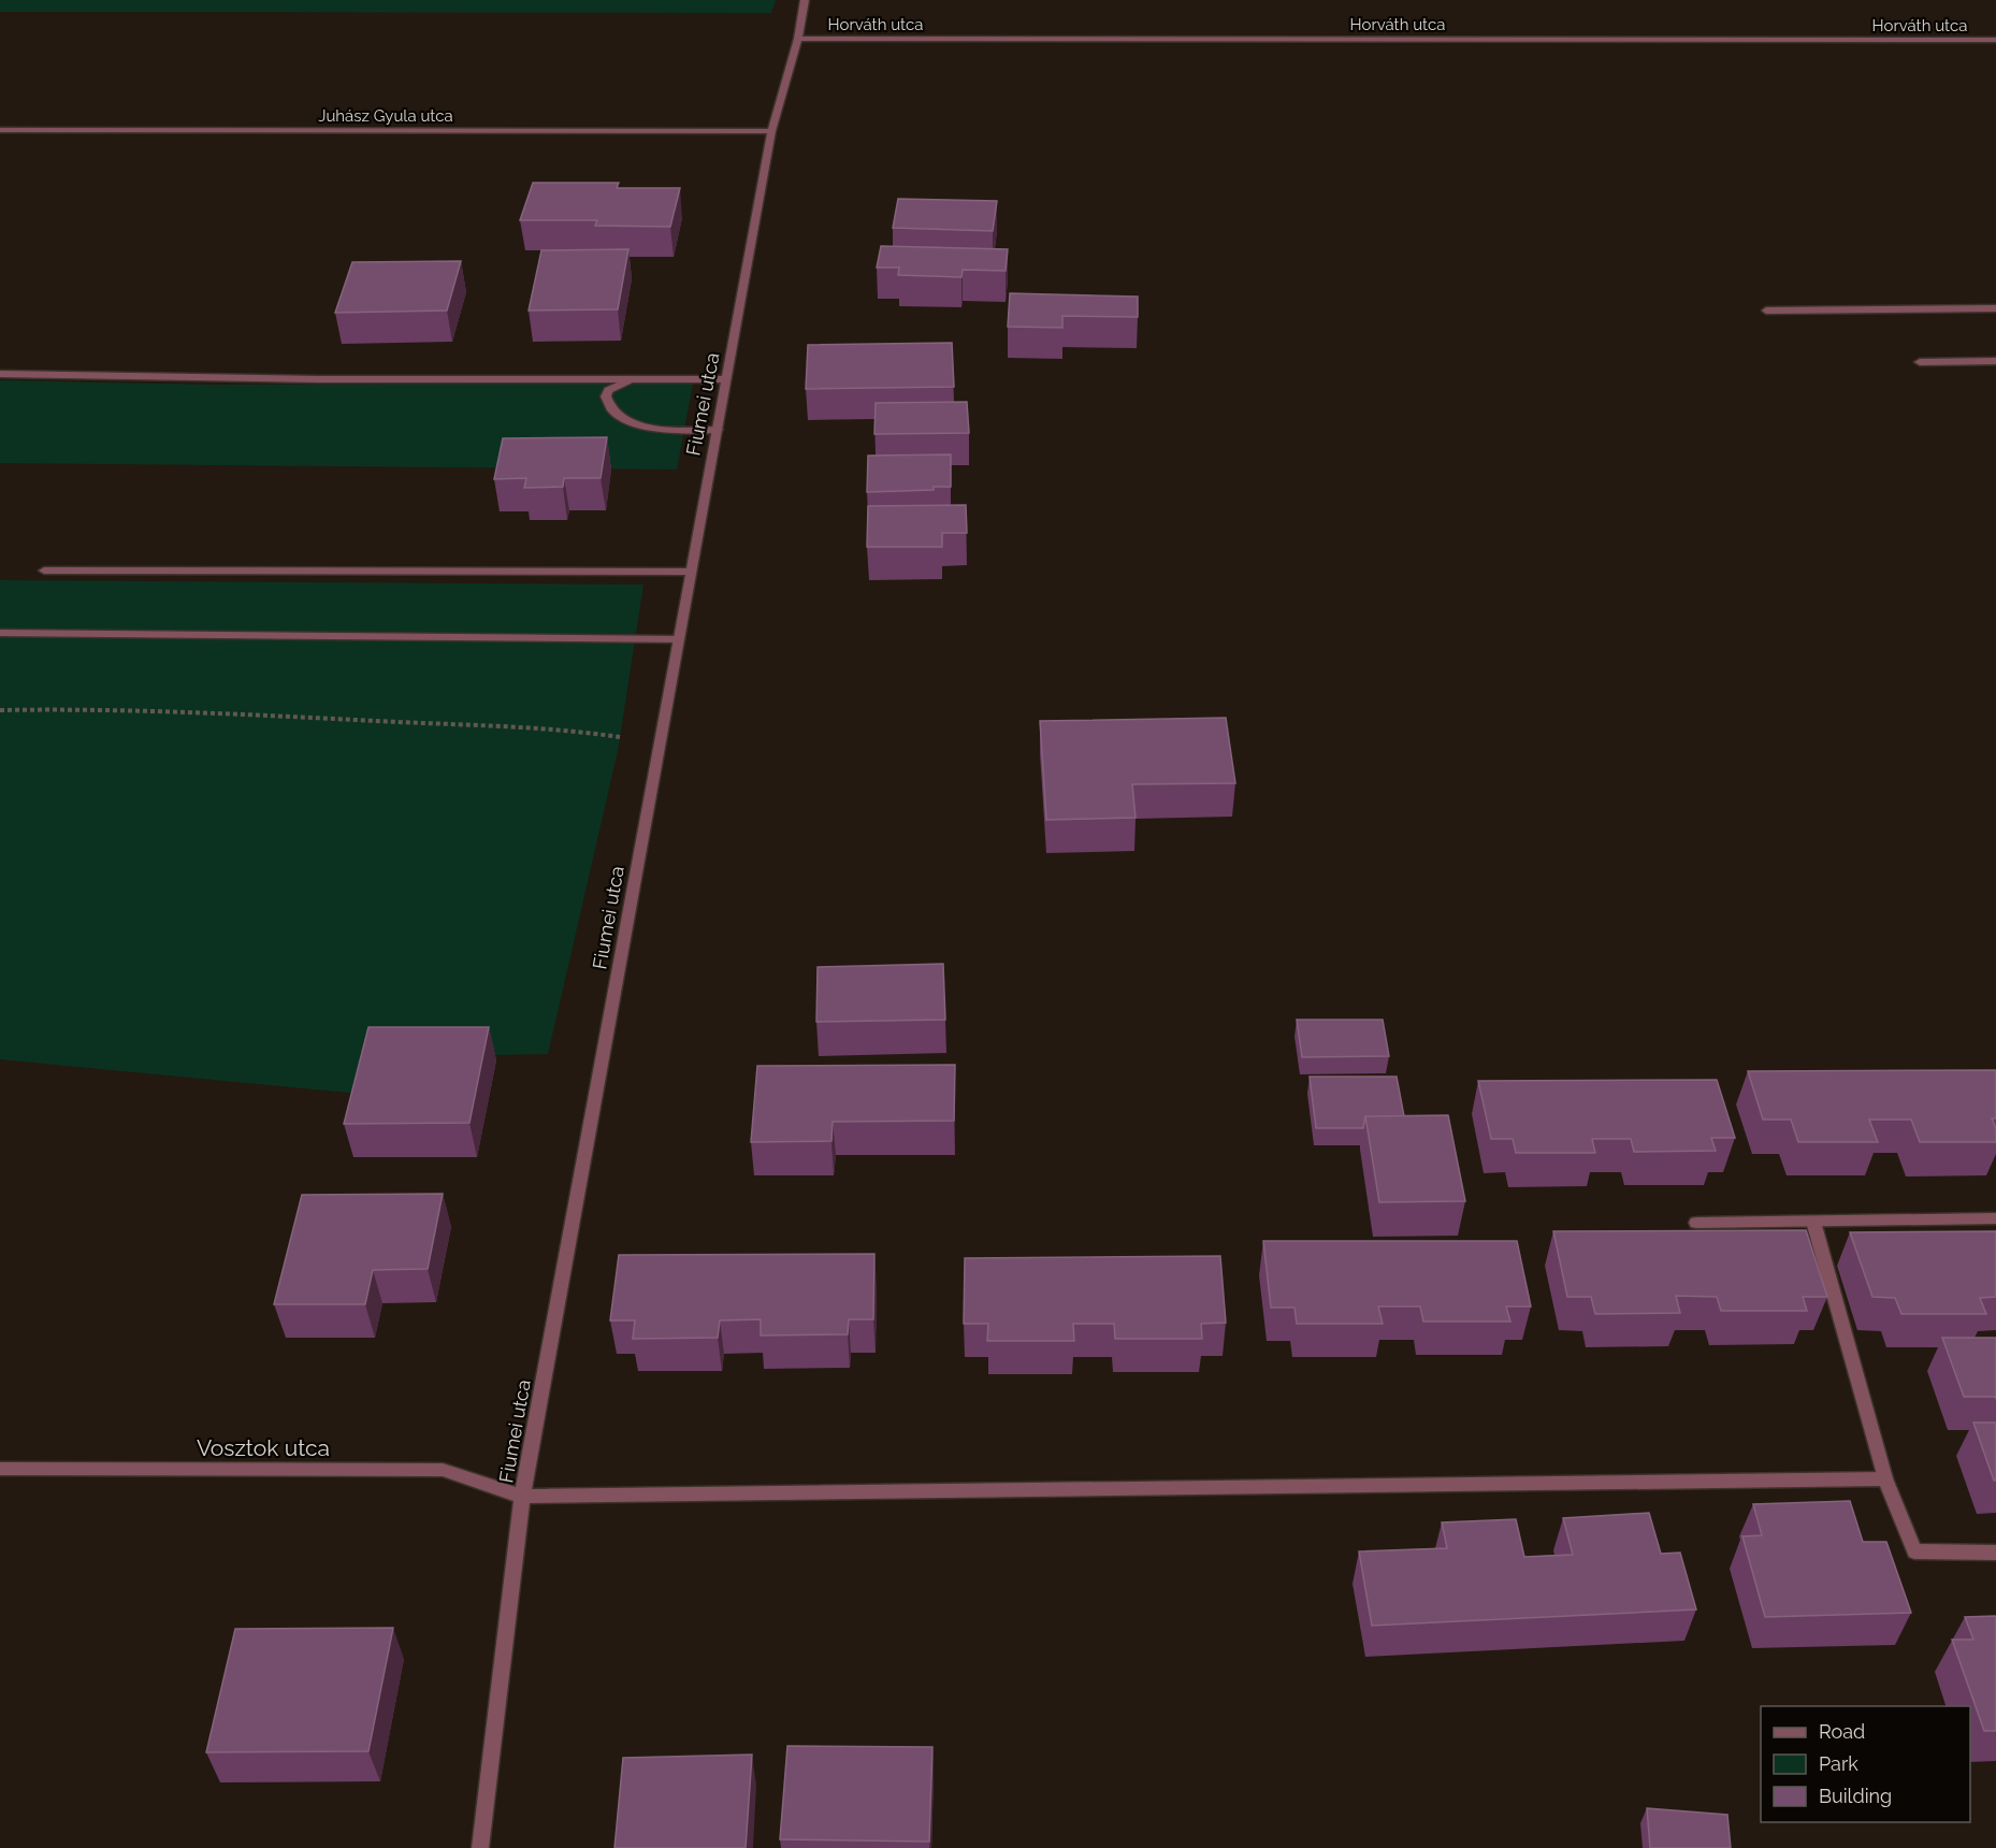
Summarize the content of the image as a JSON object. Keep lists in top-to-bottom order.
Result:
{
  "streets": {
    "street": [
      "Horváth utca",
      "Juhász Gyula utca",
      "Fiumei utca",
      "Vosztok utca"
    ]
  },
  "crossings": [
    ["Horváth utca", "Fiumei utca"],
    ["Juhász Gyula utca", "Fiumei utca"],
    ["Fiumei utca", "Vosztok utca"]
  ],
  "legend": ["Road", "Park", "Building"]
}
